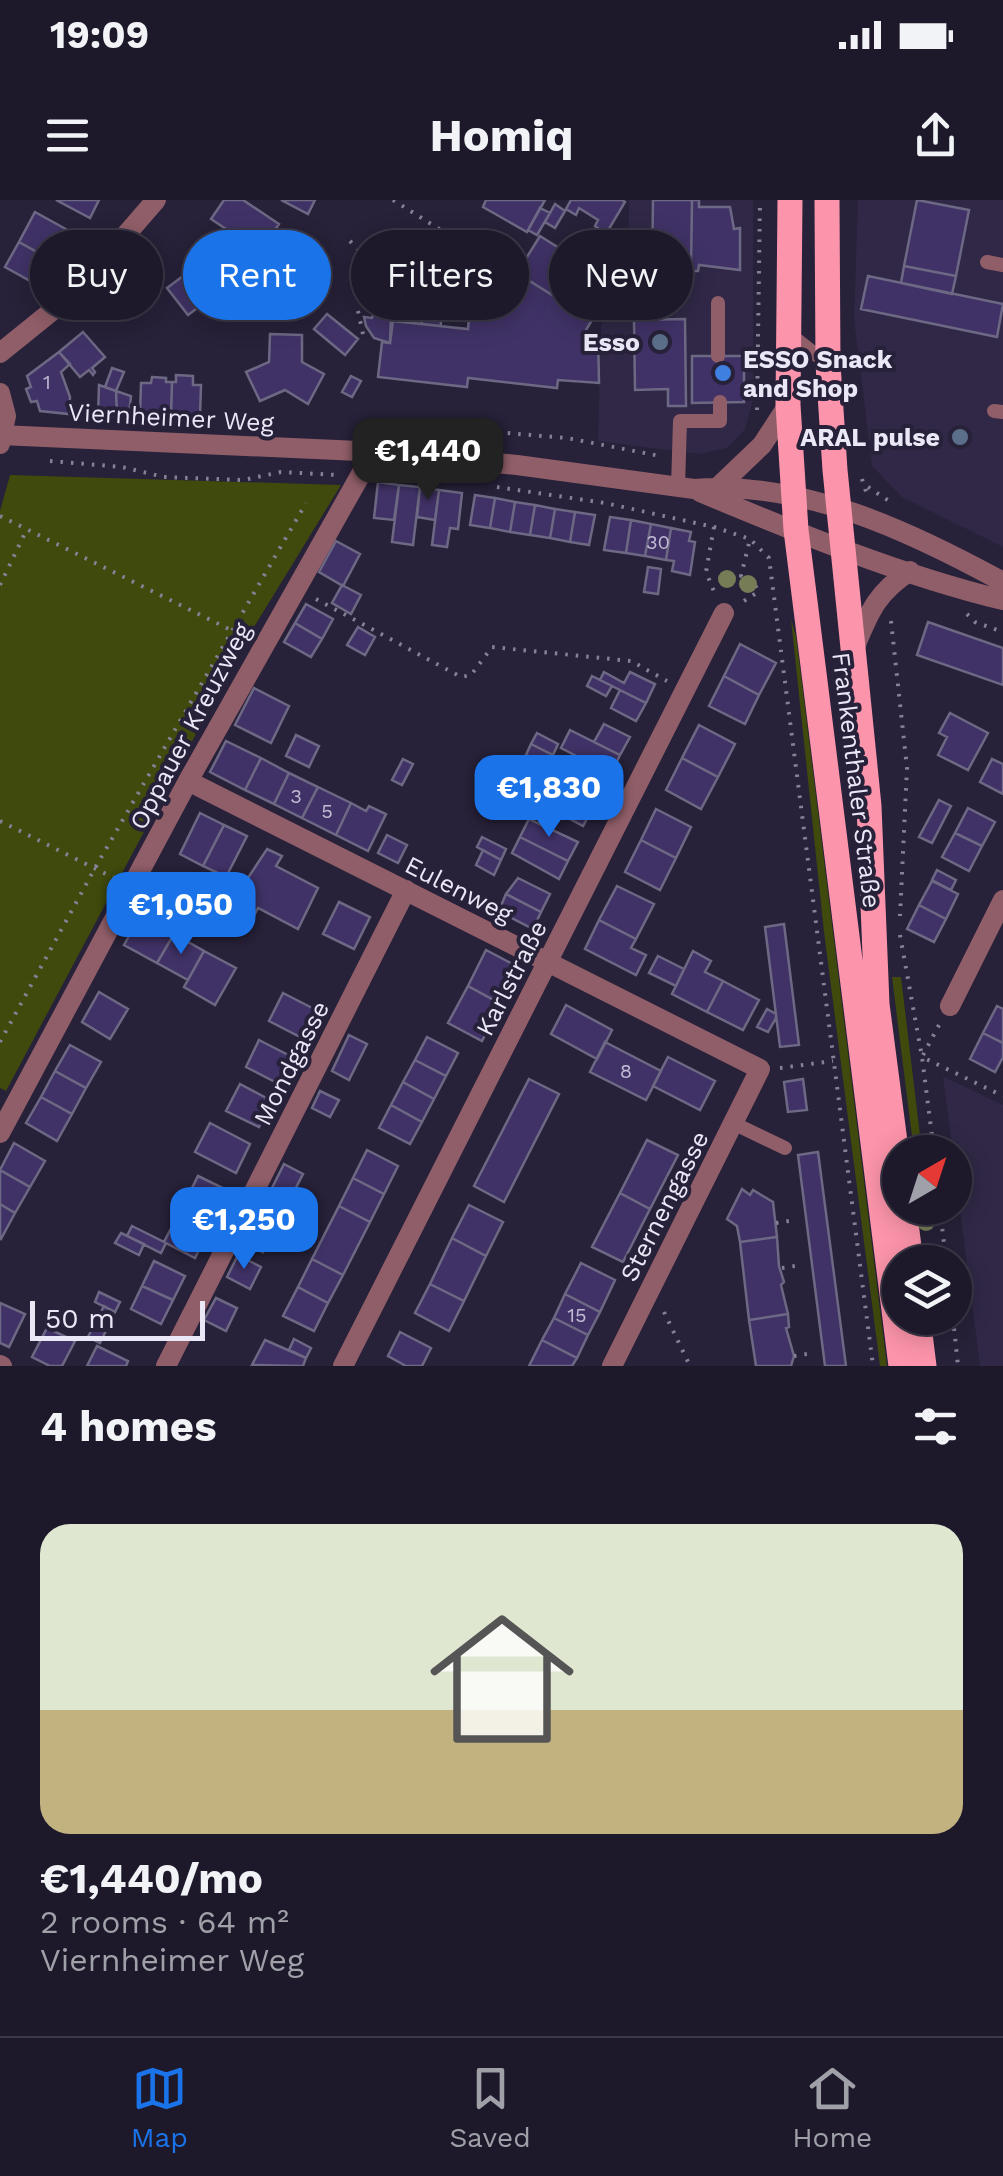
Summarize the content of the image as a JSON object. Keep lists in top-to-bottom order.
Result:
{
  "streets": {
    "main road": ["Frankenthaler Straße"],
    "street": [
      "Viernheimer Weg",
      "Oppauer Kreuzweg",
      "Eulenweg",
      "Karlstraße",
      "Mondgasse",
      "Sternengasse"
    ]
  },
  "crossings": [
    ["Viernheimer Weg", "Oppauer Kreuzweg"],
    ["Viernheimer Weg", "Frankenthaler Straße"],
    ["Oppauer Kreuzweg", "Eulenweg"],
    ["Eulenweg", "Karlstraße"],
    ["Eulenweg", "Mondgasse"],
    ["Eulenweg", "Sternengasse"]
  ],
  "places": ["Esso", "ESSO Snack and Shop", "ARAL pulse"],
  "house_numbers": [
    "1",
    "30",
    "3",
    "5",
    "8",
    "15"
  ],
  "scale_bar": "50 m",
  "north": "top right",
  "page": {
    "status": "19:09",
    "header": "Homiq",
    "chip": [
      "Buy",
      "Rent",
      "Filters",
      "New"
    ],
    "price": [
      "€1,440",
      "€1,830",
      "€1,050",
      "€1,250"
    ],
    "scale": "50 m",
    "heading": "4 homes",
    "list": [
      {
        "name": "€1,440/mo",
        "note": "2 rooms · 64 m² · Viernheimer Weg"
      }
    ],
    "tabs": ["Map", "Saved", "Home"]
  }
}
